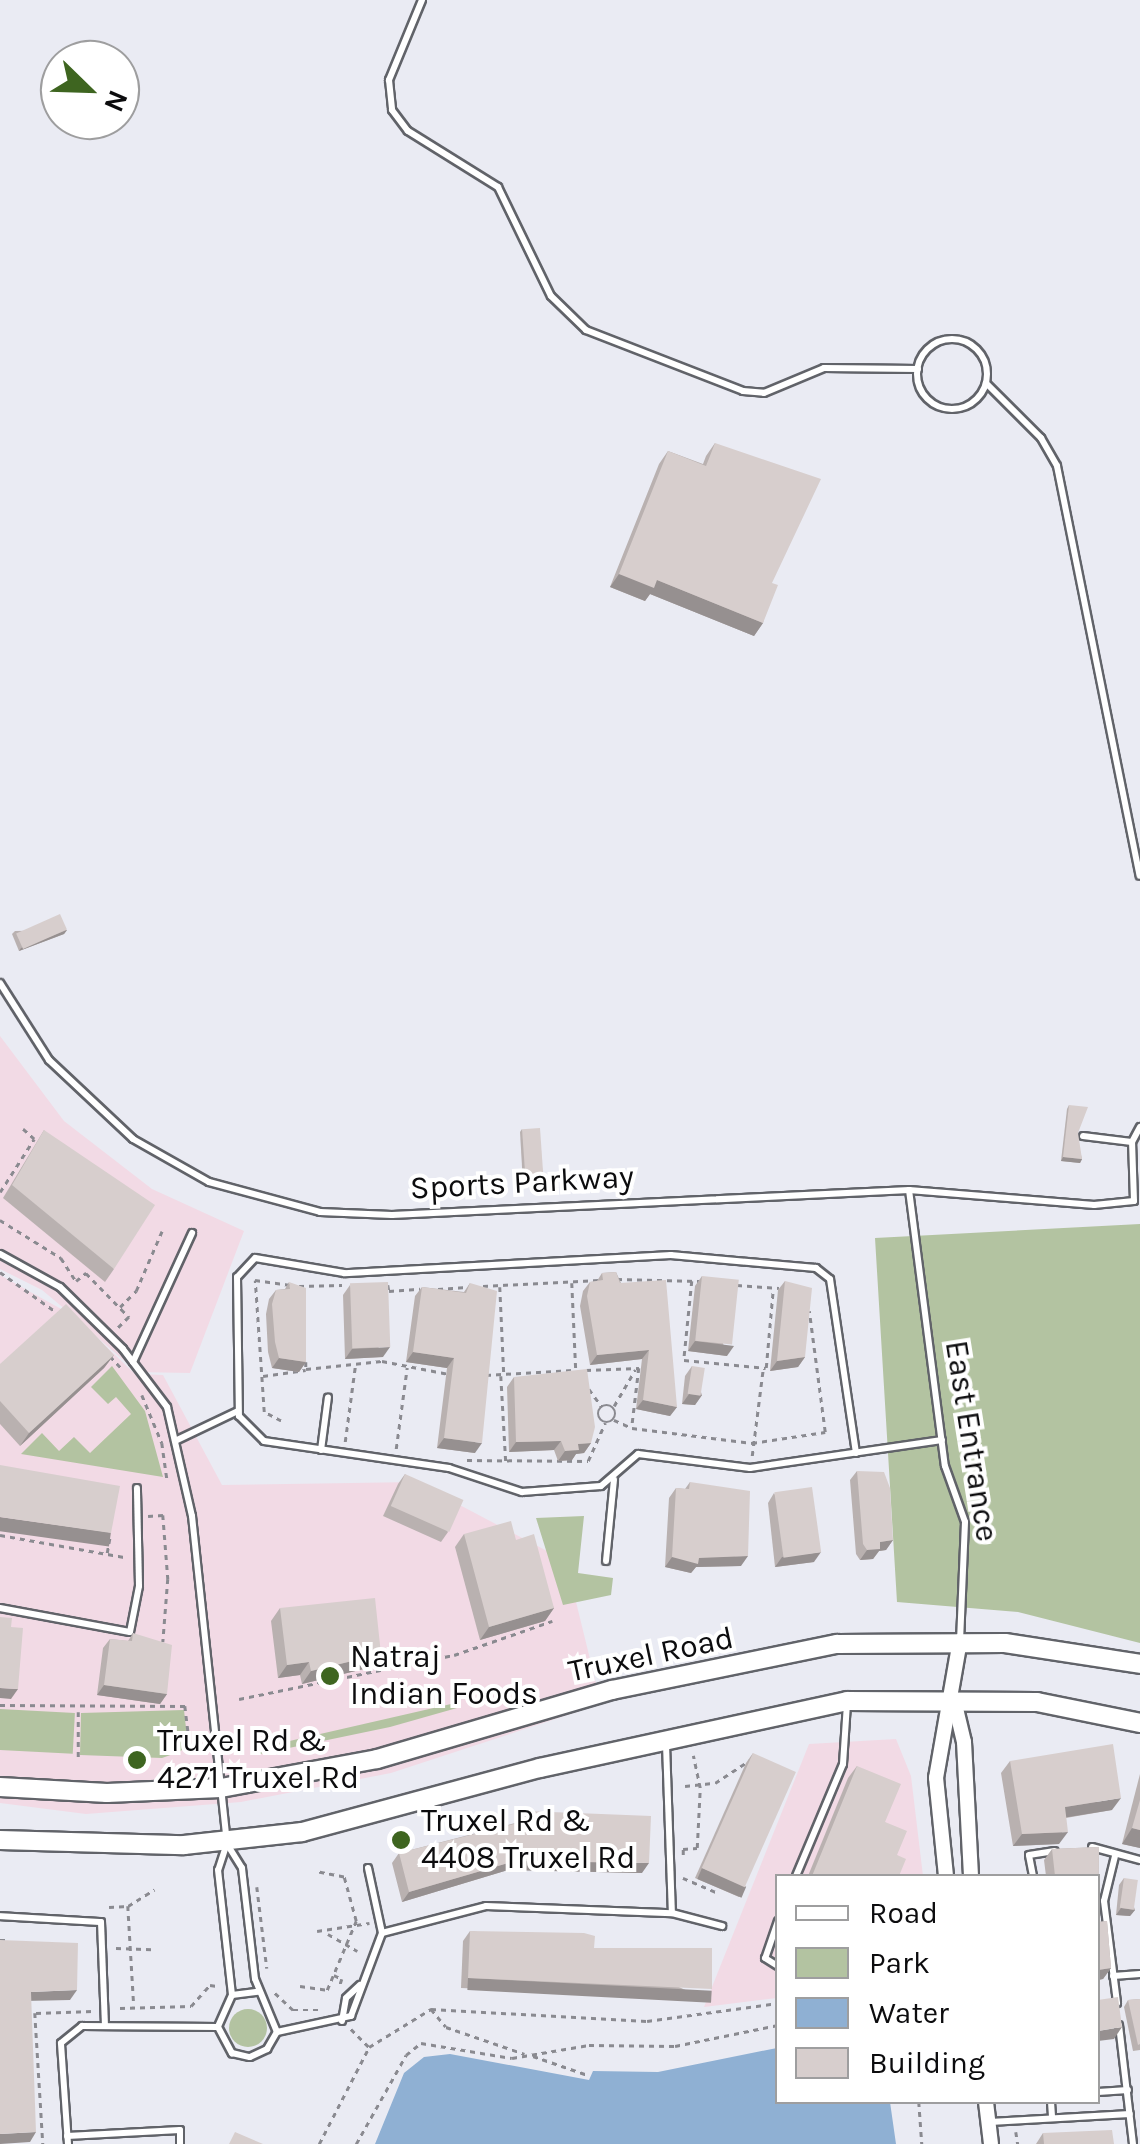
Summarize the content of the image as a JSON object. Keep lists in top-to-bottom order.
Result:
{
  "streets": {
    "main road": ["Truxel Road"],
    "lane": ["Sports Parkway", "East Entrance"]
  },
  "crossings": [
    ["Sports Parkway", "East Entrance"],
    ["East Entrance", "Truxel Road"]
  ],
  "places": ["Natraj Indian Foods", "Truxel Rd & 4271 Truxel Rd", "Truxel Rd & 4408 Truxel Rd"],
  "legend": [
    "Road",
    "Park",
    "Water",
    "Building"
  ],
  "north": "bottom right"
}
